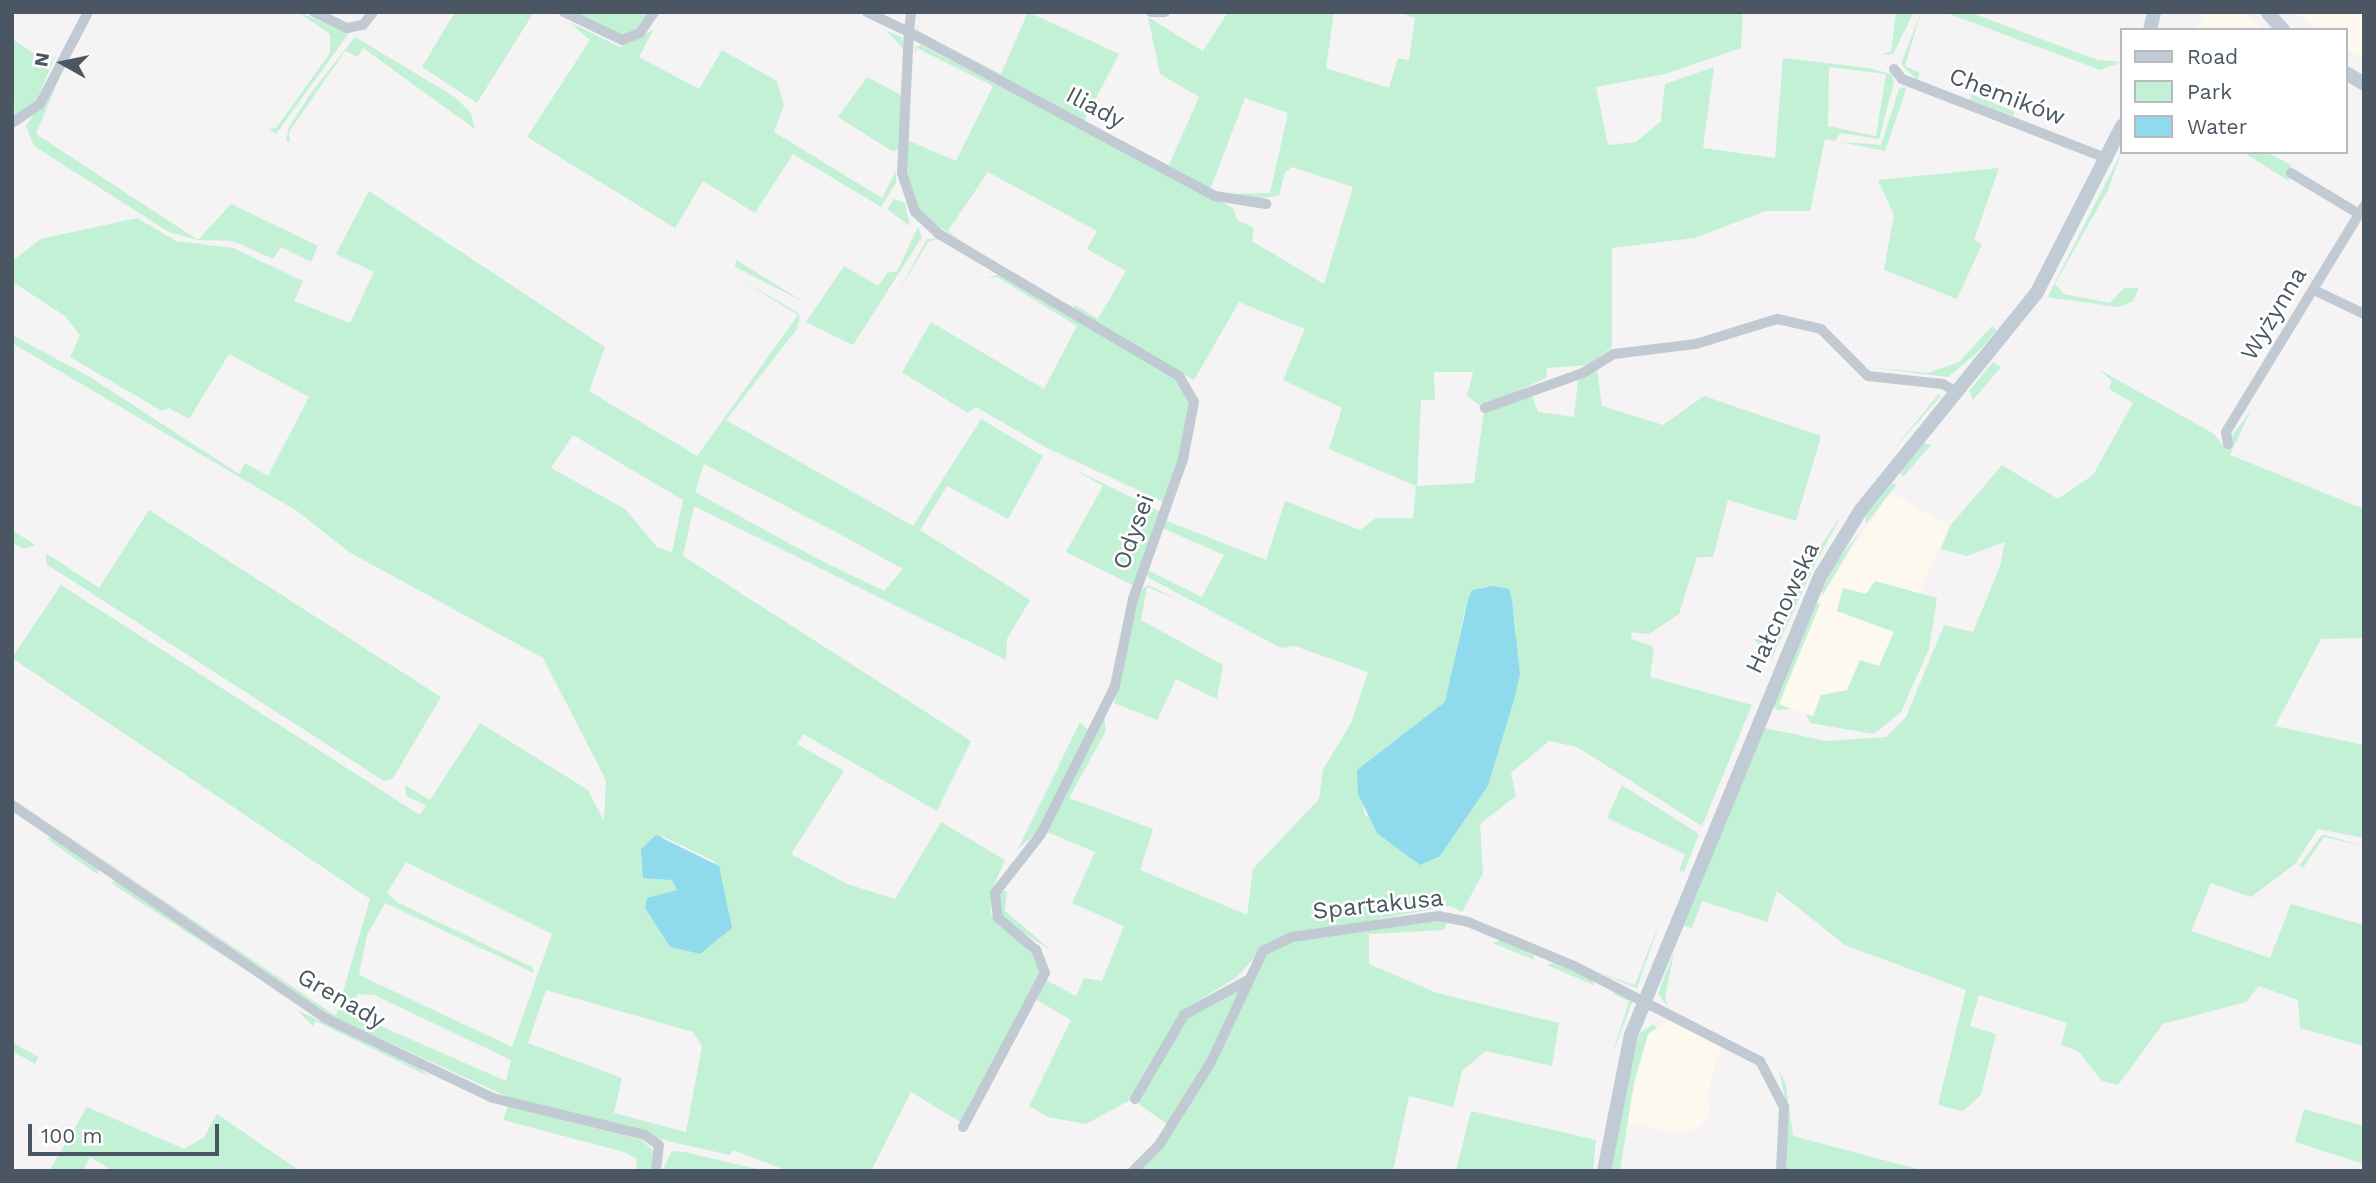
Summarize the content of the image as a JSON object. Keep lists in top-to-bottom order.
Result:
{
  "streets": {
    "street": [
      "Chemików",
      "Iliady",
      "Wyżynna",
      "Odysei",
      "Hałcnowska",
      "Spartakusa",
      "Grenady"
    ]
  },
  "crossings": [
    ["Chemików", "Hałcnowska"],
    ["Iliady", "Odysei"],
    ["Hałcnowska", "Spartakusa"]
  ],
  "legend": ["Road", "Park", "Water"],
  "scale_bar": "100 m",
  "north": "left"
}
